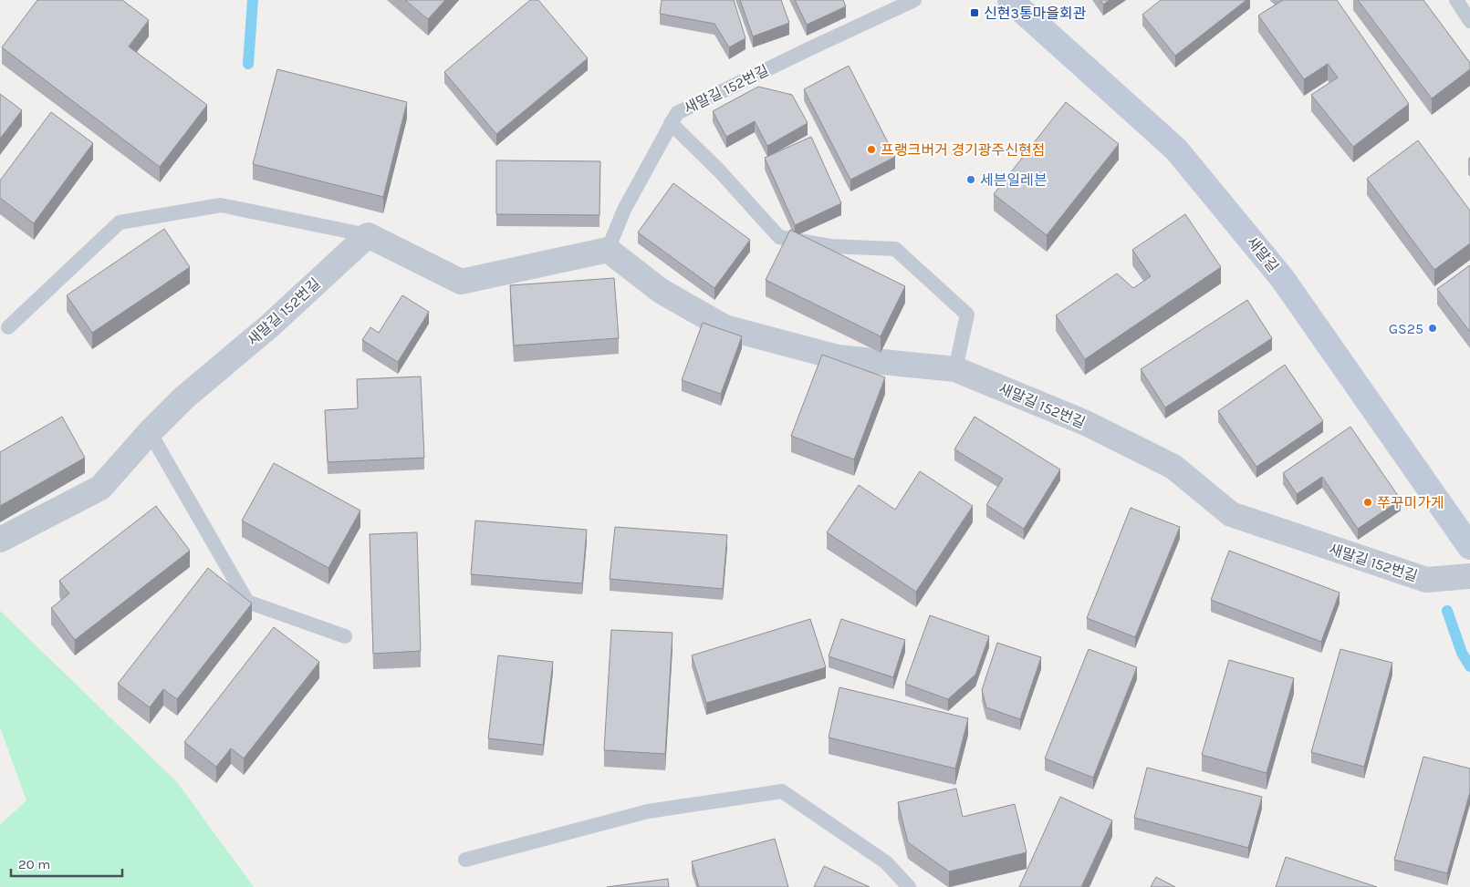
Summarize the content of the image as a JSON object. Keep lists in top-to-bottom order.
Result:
{
  "streets": {
    "street": ["새말길 152번길", "새말길"]
  },
  "places": {
    "transit": ["신현3통마을회관"],
    "other": [
      "프랭크버거 경기광주신현점",
      "세븐일레븐",
      "GS25",
      "쭈꾸미가게"
    ]
  },
  "scale_bar": "20 m"
}
